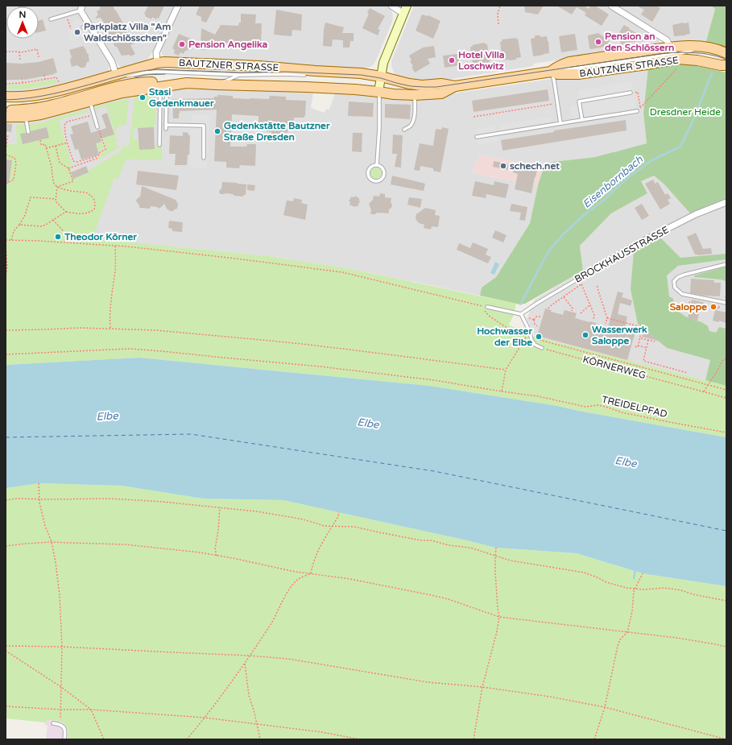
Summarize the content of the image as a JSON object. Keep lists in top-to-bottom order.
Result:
{
  "streets": {
    "main road": ["BAUTZNER STRASSE"],
    "street": ["BROCKHAUSSTRASSE"],
    "path": ["KÖRNERWEG", "TREIDELPFAD"]
  },
  "water": ["Eisenbornbach", "Elbe"],
  "parks": ["Dresdner Heide"],
  "places": [
    "Parkplatz Villa \"Am Waldschlösschen\"",
    "Pension an den Schlössern",
    "Pension Angelika",
    "Hotel Villa Loschwitz",
    "Stasi Gedenkmauer",
    "Gedenkstätte Bautzner Straße Dresden",
    "schech.net",
    "Theodor Körner",
    "Saloppe",
    "Wasserwerk Saloppe",
    "Hochwasser der Elbe"
  ],
  "north": "top"
}
